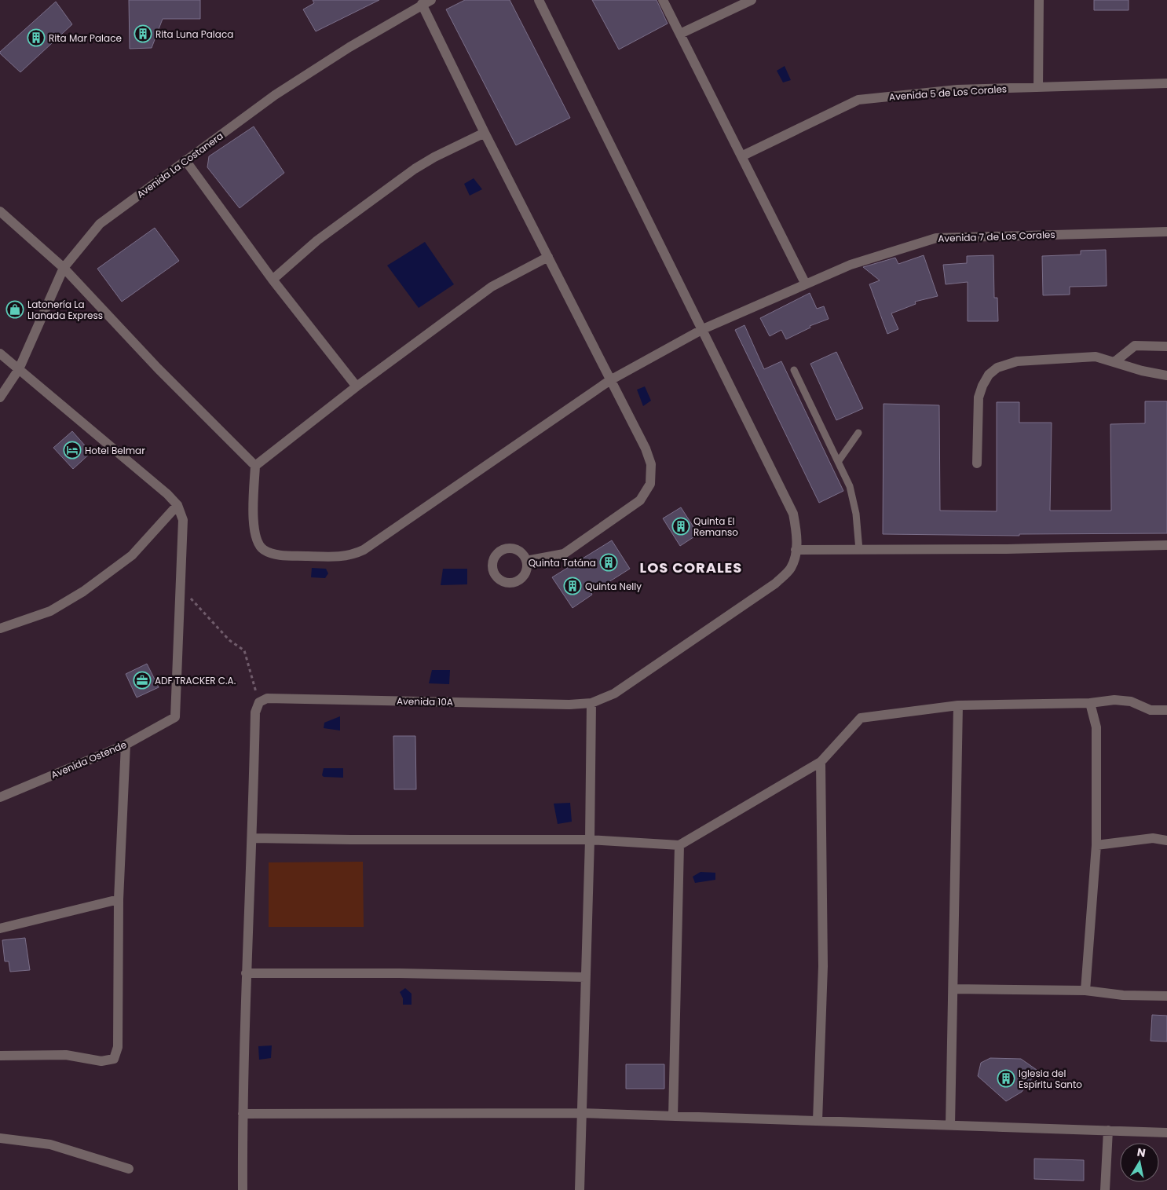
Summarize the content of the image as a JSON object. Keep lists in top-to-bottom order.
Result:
{
  "streets": {
    "street": [
      "Avenida 5 de Los Corales",
      "Avenida La Costanera",
      "Avenida 7 de Los Corales",
      "Avenida 10A",
      "Avenida Ostende"
    ]
  },
  "crossings": [
    ["Avenida 7 de Los Corales", "Avenida 10A"]
  ],
  "districts": ["LOS CORALES"],
  "places": {
    "building": [
      "Rita Luna Palaca",
      "Rita Mar Palace",
      "Quinta El Remanso",
      "Quinta Tatána",
      "Quinta Nelly",
      "Iglesia del Espíritu Santo"
    ],
    "shop": ["Latonería La Llanada Express"],
    "hotel": ["Hotel Belmar"],
    "office": ["ADF TRACKER C.A."]
  },
  "north": "top"
}
